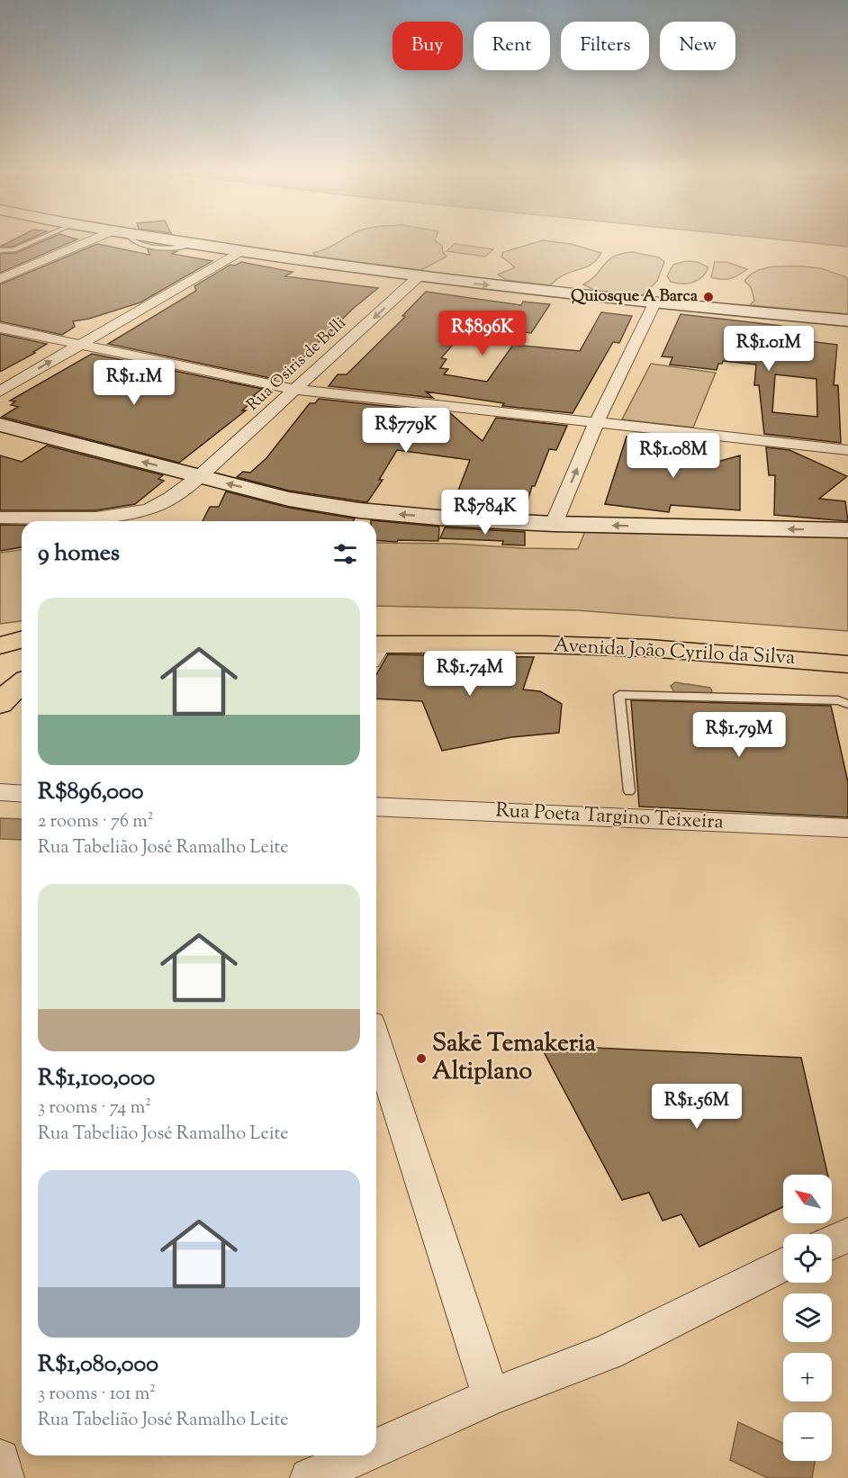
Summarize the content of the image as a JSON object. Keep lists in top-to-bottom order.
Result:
{
  "streets": {
    "main road": ["Avenida João Cyrilo da Silva"],
    "street": ["Rua Osiris de Belli", "Rua Poeta Targino Teixeira"]
  },
  "places": ["Quiosque A Barca", "Sakē Temakeria Altiplano"],
  "north": "top left",
  "page": {
    "chip": [
      "Buy",
      "Rent",
      "Filters",
      "New"
    ],
    "price": [
      "R$896K",
      "R$1.01M",
      "R$1.1M",
      "R$779K",
      "R$1.08M",
      "R$784K",
      "R$1.74M",
      "R$1.79M",
      "R$1.56M"
    ],
    "heading": "9 homes",
    "list": [
      {
        "name": "R$896,000",
        "note": "2 rooms · 76 m² · Rua Tabelião José Ramalho Leite"
      },
      {
        "name": "R$1,100,000",
        "note": "3 rooms · 74 m² · Rua Tabelião José Ramalho Leite"
      },
      {
        "name": "R$1,080,000",
        "note": "3 rooms · 101 m² · Rua Tabelião José Ramalho Leite"
      }
    ],
    "map_buttons": ["+", "−"]
  }
}
